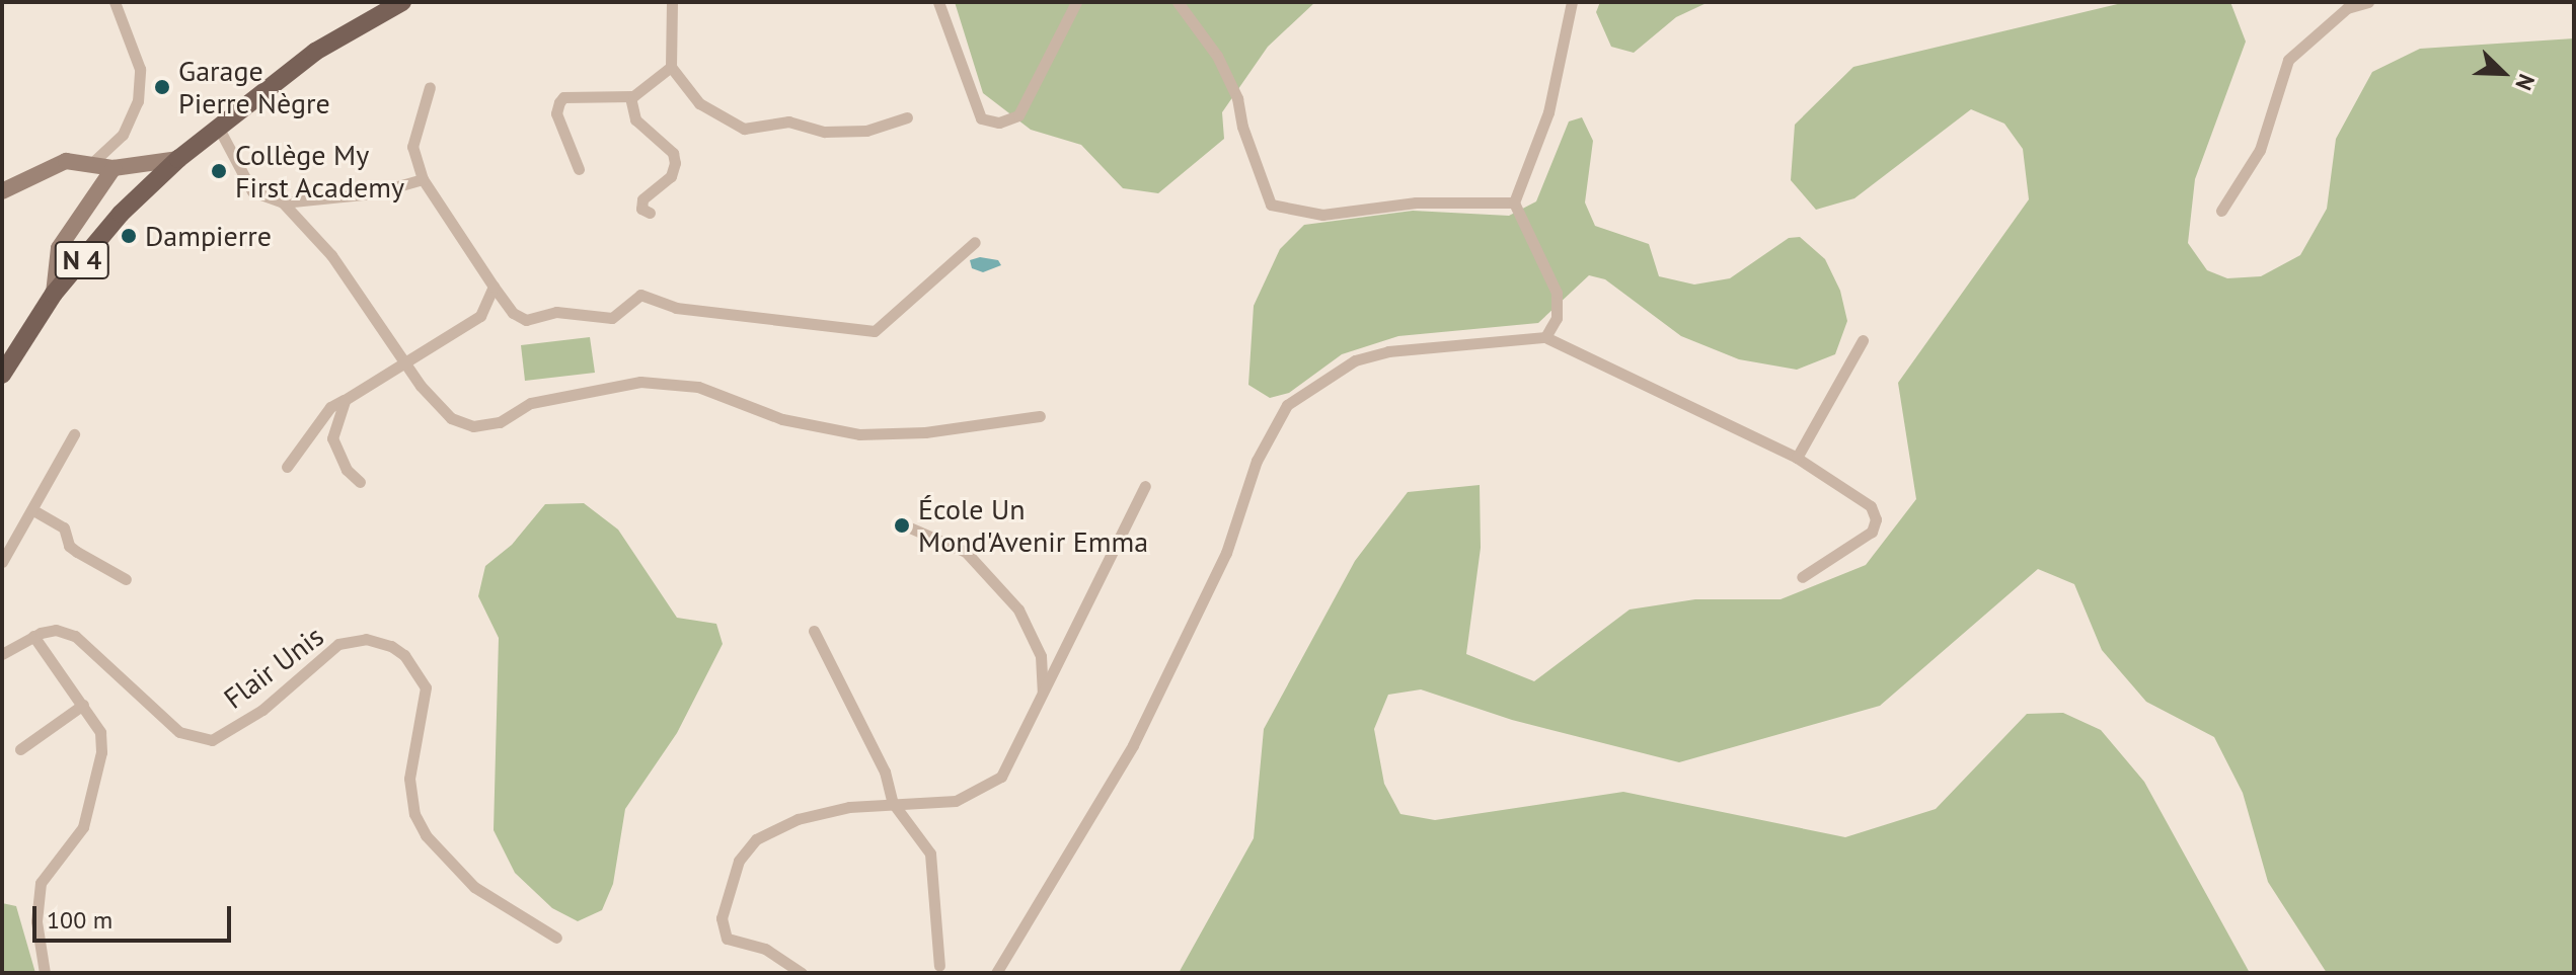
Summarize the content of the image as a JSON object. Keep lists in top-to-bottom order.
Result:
{
  "streets": {
    "main road": ["N 4"],
    "street": ["Flair Unis"]
  },
  "places": [
    "Garage Pierre Nègre",
    "Collège My First Academy",
    "Dampierre",
    "École Un Mond'Avenir Emma"
  ],
  "scale_bar": "100 m",
  "north": "bottom right"
}
